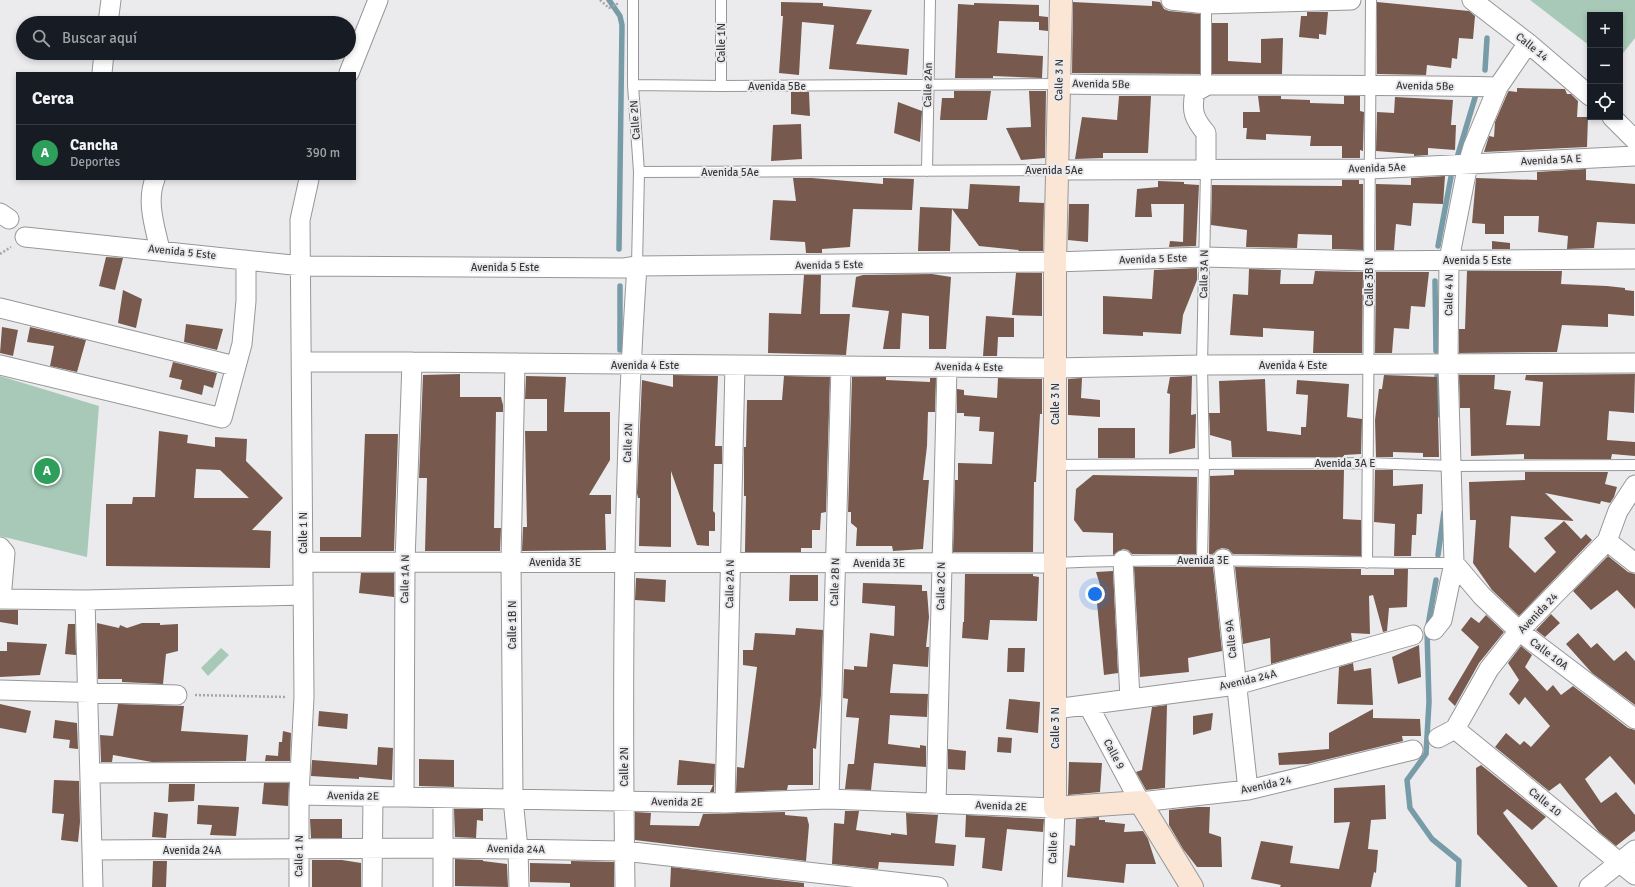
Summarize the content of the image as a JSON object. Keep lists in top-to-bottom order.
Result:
{
  "streets": {
    "street": [
      "Calle 14",
      "Calle 3 N",
      "Avenida 5Be",
      "Calle 2N",
      "Avenida 5A E",
      "Avenida 5Ae",
      "Avenida 5 Este",
      "Calle 3A N",
      "Calle 4 N",
      "Avenida 4 Este",
      "Calle 1 N",
      "Avenida 3E",
      "Calle 1A N",
      "Calle 2B N",
      "Calle 2A N",
      "Calle 2C N",
      "Avenida 24",
      "Calle 1B N",
      "Calle 9A",
      "Calle 10A",
      "Avenida 24A",
      "Calle 9",
      "Avenida 2E",
      "Calle 10",
      "Calle 6"
    ],
    "lane": [
      "Calle 1N",
      "Calle 2An",
      "Calle 3B N",
      "Avenida 3A E"
    ]
  },
  "crossings": [
    ["Calle 1N", "Avenida 5Be"],
    ["Calle 14", "Calle 4 N"],
    ["Calle 3 N", "Avenida 5Be"],
    ["Calle 3 N", "Avenida 5Ae"],
    ["Calle 3 N", "Avenida 5 Este"],
    ["Calle 3 N", "Avenida 4 Este"],
    ["Calle 3 N", "Avenida 3A E"],
    ["Calle 3 N", "Avenida 3E"],
    ["Calle 3 N", "Avenida 24A"],
    ["Calle 3 N", "Avenida 2E"],
    ["Calle 3 N", "Calle 6"],
    ["Avenida 5Be", "Calle 2An"],
    ["Avenida 5Be", "Calle 2N"],
    ["Avenida 5Be", "Calle 3A N"],
    ["Avenida 5Be", "Calle 3B N"],
    ["Avenida 5Be", "Calle 4 N"],
    ["Calle 2An", "Avenida 5Ae"],
    ["Calle 2N", "Avenida 5Ae"],
    ["Calle 2N", "Avenida 5 Este"],
    ["Calle 2N", "Avenida 4 Este"],
    ["Calle 2N", "Avenida 3E"],
    ["Calle 2N", "Avenida 24A"],
    ["Calle 2N", "Avenida 2E"],
    ["Avenida 5A E", "Avenida 5Ae"],
    ["Avenida 5A E", "Calle 4 N"],
    ["Avenida 5Ae", "Calle 3A N"],
    ["Avenida 5Ae", "Calle 3B N"],
    ["Avenida 5Ae", "Calle 4 N"],
    ["Avenida 5 Este", "Calle 3A N"],
    ["Avenida 5 Este", "Calle 3B N"],
    ["Avenida 5 Este", "Calle 4 N"],
    ["Avenida 5 Este", "Calle 1 N"],
    ["Calle 3A N", "Avenida 4 Este"],
    ["Calle 3A N", "Avenida 3A E"],
    ["Calle 3A N", "Avenida 3E"],
    ["Calle 3B N", "Avenida 4 Este"],
    ["Calle 3B N", "Avenida 3A E"],
    ["Calle 3B N", "Avenida 3E"],
    ["Calle 4 N", "Avenida 4 Este"],
    ["Calle 4 N", "Avenida 3A E"],
    ["Calle 4 N", "Avenida 3E"],
    ["Calle 4 N", "Calle 10A"],
    ["Avenida 4 Este", "Calle 1 N"],
    ["Avenida 4 Este", "Calle 1A N"],
    ["Avenida 4 Este", "Calle 2B N"],
    ["Avenida 4 Este", "Calle 2A N"],
    ["Avenida 4 Este", "Calle 2C N"],
    ["Avenida 4 Este", "Calle 1B N"],
    ["Calle 1 N", "Avenida 3E"],
    ["Calle 1 N", "Avenida 24A"],
    ["Calle 1 N", "Avenida 2E"],
    ["Avenida 3E", "Calle 1A N"],
    ["Avenida 3E", "Calle 2B N"],
    ["Avenida 3E", "Calle 2A N"],
    ["Avenida 3E", "Calle 2C N"],
    ["Avenida 3E", "Calle 1B N"],
    ["Avenida 3E", "Calle 9A"],
    ["Avenida 3E", "Calle 10A"],
    ["Calle 1A N", "Avenida 2E"],
    ["Calle 2B N", "Avenida 2E"],
    ["Calle 2A N", "Avenida 2E"],
    ["Calle 2C N", "Avenida 2E"],
    ["Avenida 24", "Calle 9A"],
    ["Avenida 24", "Calle 10A"],
    ["Avenida 24", "Calle 9"],
    ["Avenida 24", "Calle 10"],
    ["Calle 1B N", "Avenida 24A"],
    ["Calle 1B N", "Avenida 2E"],
    ["Calle 9A", "Avenida 24A"],
    ["Avenida 24A", "Calle 9"],
    ["Avenida 2E", "Calle 6"]
  ],
  "page": {
    "map_buttons": ["+", "−"],
    "search": "Buscar aquí",
    "heading": "Cerca",
    "list": [
      {
        "mark": "A",
        "name": "Cancha",
        "note": "Deportes",
        "value": "390 m"
      }
    ],
    "pins": "A"
  }
}
